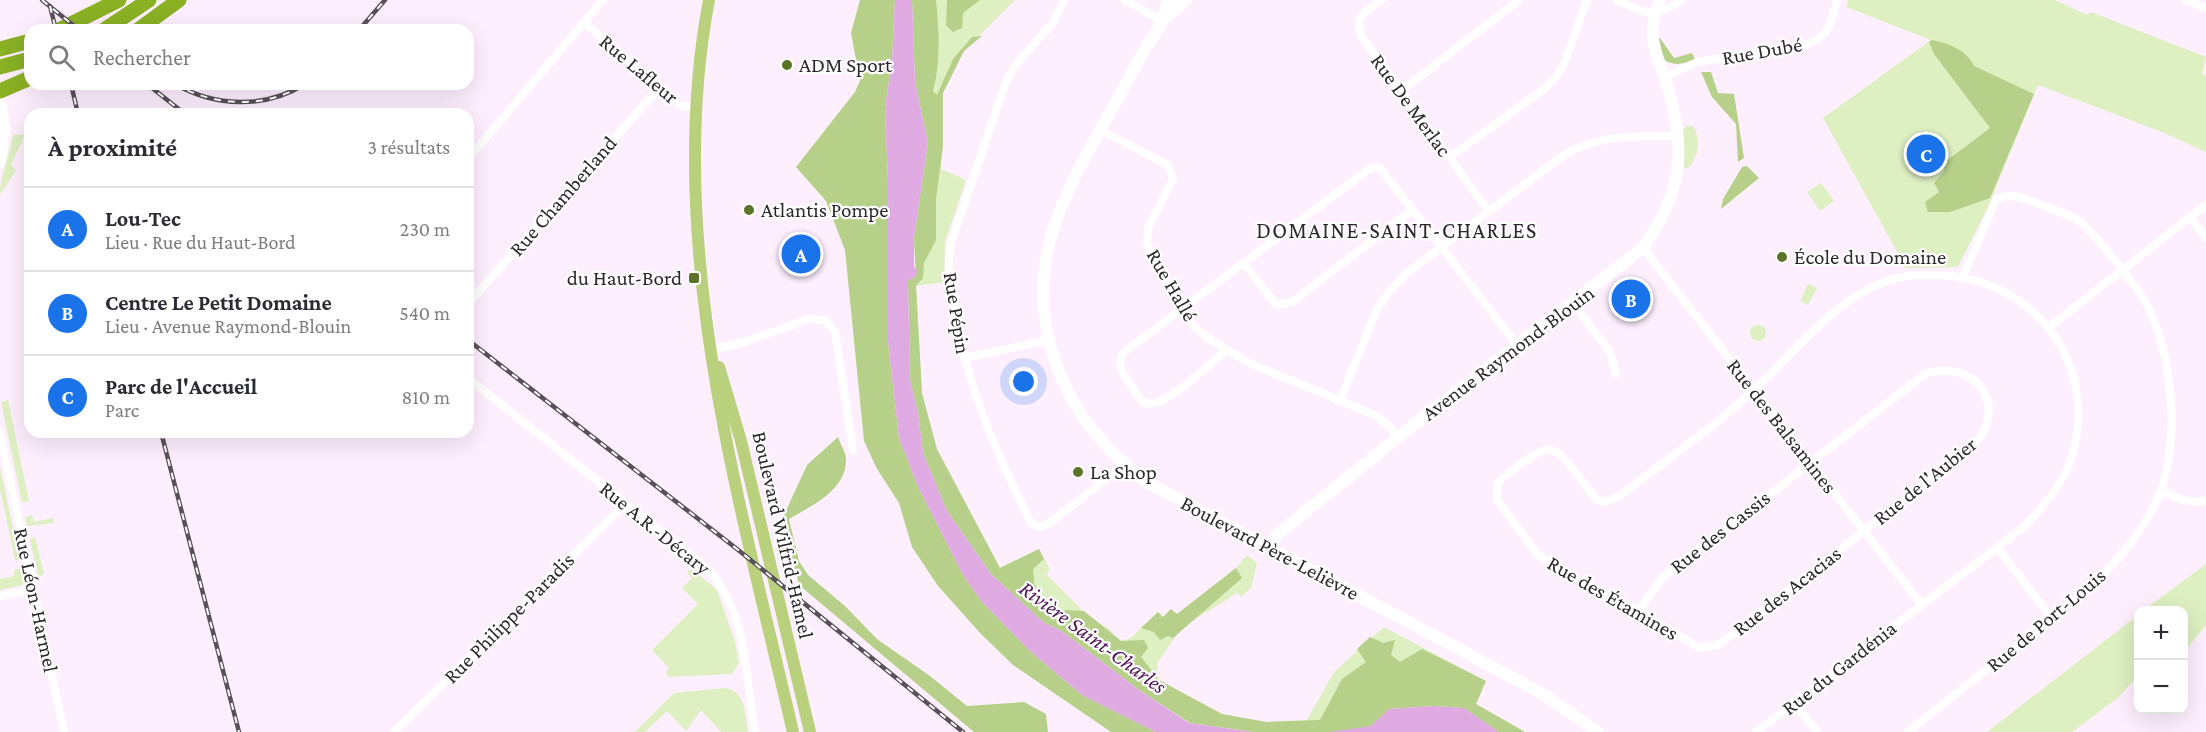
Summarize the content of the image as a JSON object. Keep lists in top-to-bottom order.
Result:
{
  "streets": {
    "main road": ["Avenue Raymond-Blouin", "Boulevard Wilfrid-Hamel", "Boulevard Père-Lelièvre"],
    "street": [
      "Rue Dubé",
      "Rue Lafleur",
      "Rue De Merlac",
      "Rue Chamberland",
      "Rue Hallé",
      "Rue Pépin",
      "Rue des Balsamines",
      "Rue de l'Aubier",
      "Rue A.R.-Décary",
      "Rue des Cassis",
      "Rue des Acacias",
      "Rue des Étamines",
      "Rue Léon-Harmel",
      "Rue Philippe-Paradis",
      "Rue de Port-Louis",
      "Rue du Gardénia"
    ]
  },
  "crossings": [
    ["Rue Dubé", "Avenue Raymond-Blouin"],
    ["Rue Lafleur", "Rue Chamberland"],
    ["Rue Lafleur", "Boulevard Wilfrid-Hamel"],
    ["Rue Hallé", "Avenue Raymond-Blouin"],
    ["Rue Hallé", "Boulevard Père-Lelièvre"],
    ["Rue Pépin", "Boulevard Père-Lelièvre"],
    ["Avenue Raymond-Blouin", "Rue des Balsamines"],
    ["Avenue Raymond-Blouin", "Boulevard Père-Lelièvre"],
    ["Rue des Balsamines", "Rue de l'Aubier"],
    ["Rue des Balsamines", "Rue des Cassis"],
    ["Rue des Balsamines", "Rue des Acacias"],
    ["Rue des Balsamines", "Rue des Étamines"],
    ["Rue des Balsamines", "Rue du Gardénia"],
    ["Rue de l'Aubier", "Rue des Cassis"],
    ["Rue de l'Aubier", "Rue des Acacias"],
    ["Rue A.R.-Décary", "Rue Philippe-Paradis"],
    ["Rue des Cassis", "Rue des Étamines"],
    ["Rue des Acacias", "Rue des Étamines"],
    ["Rue des Étamines", "Rue du Gardénia"],
    ["Rue de Port-Louis", "Rue du Gardénia"]
  ],
  "districts": ["DOMAINE-SAINT-CHARLES"],
  "water": ["Rivière Saint-Charles"],
  "places": {
    "other": [
      "ADM Sport",
      "Atlantis Pompe",
      "École du Domaine",
      "La Shop"
    ],
    "transit": ["du Haut-Bord"]
  },
  "page": {
    "search": "Rechercher",
    "heading": ["À proximité", "3 résultats"],
    "pins": ["C", "A", "B"],
    "list": [
      {
        "mark": "A",
        "name": "Lou-Tec",
        "note": "Lieu · Rue du Haut-Bord",
        "value": "230 m"
      },
      {
        "mark": "B",
        "name": "Centre Le Petit Domaine",
        "note": "Lieu · Avenue Raymond-Blouin",
        "value": "540 m"
      },
      {
        "mark": "C",
        "name": "Parc de l'Accueil",
        "note": "Parc",
        "value": "810 m"
      }
    ],
    "map_buttons": ["+", "−"]
  }
}
